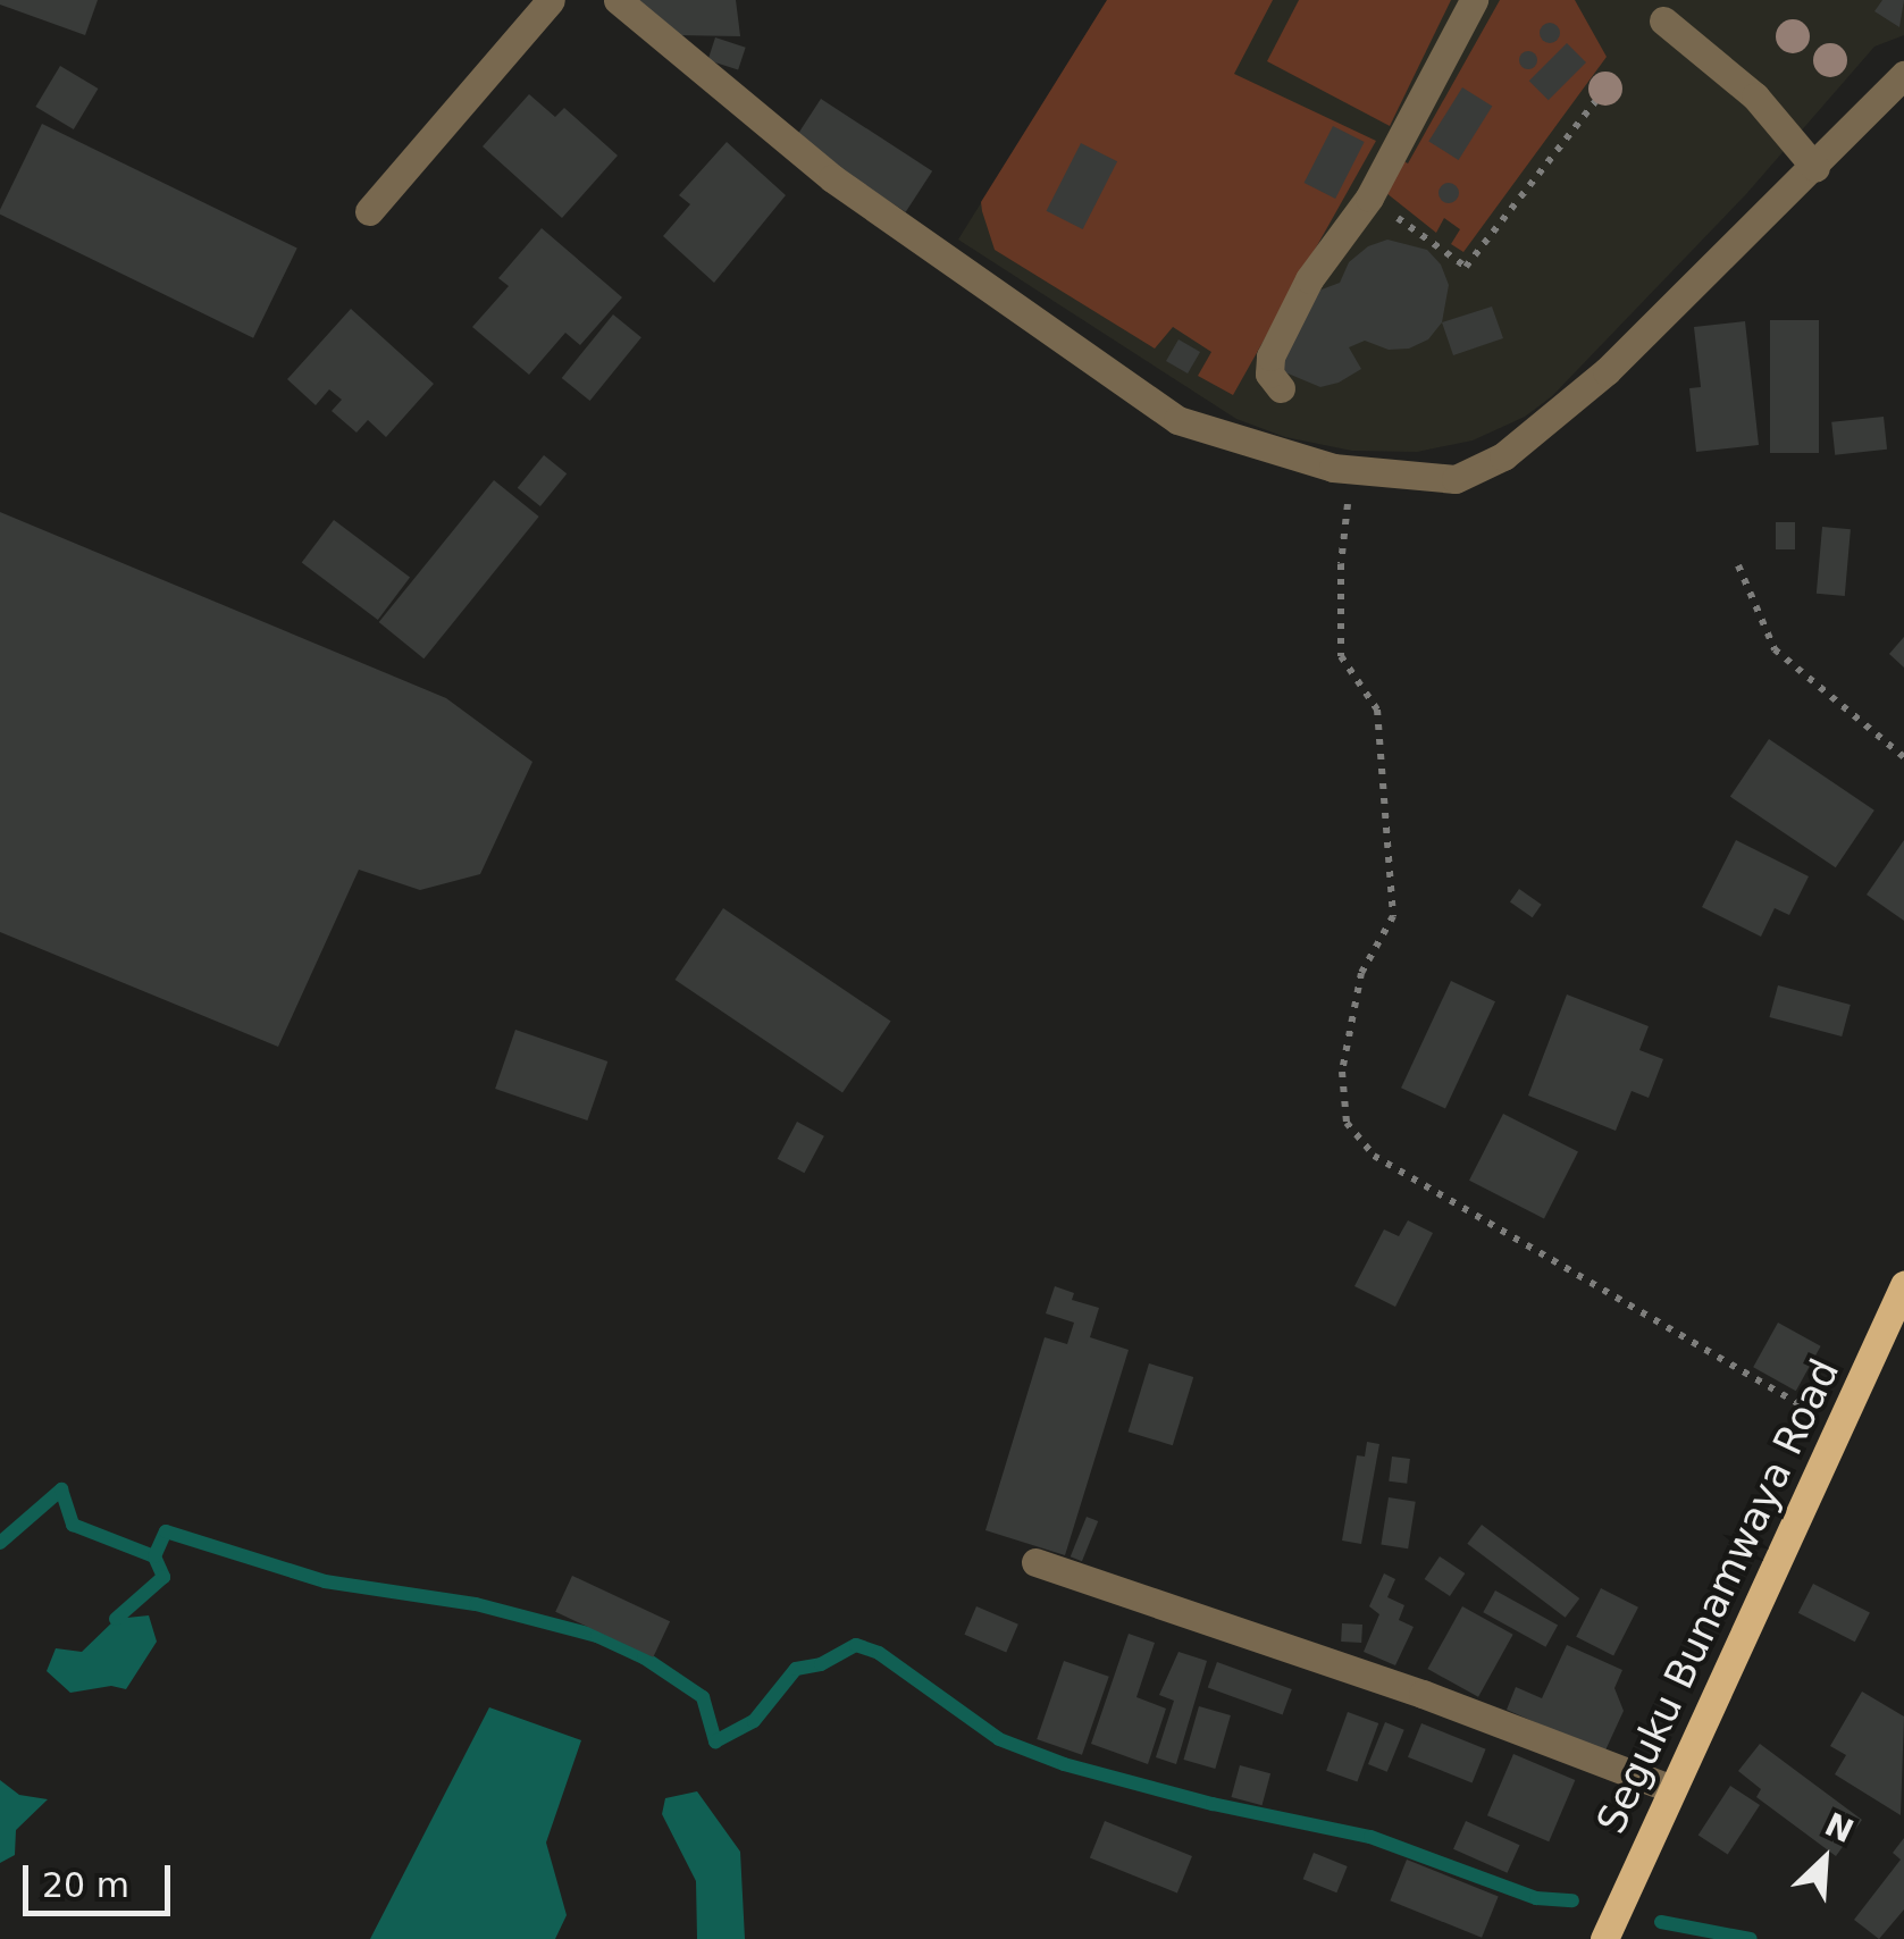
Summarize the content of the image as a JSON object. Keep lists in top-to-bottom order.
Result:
{
  "streets": {
    "main road": ["Seguku Bunamwaya Road"]
  },
  "scale_bar": "20 m",
  "north": "top right"
}
